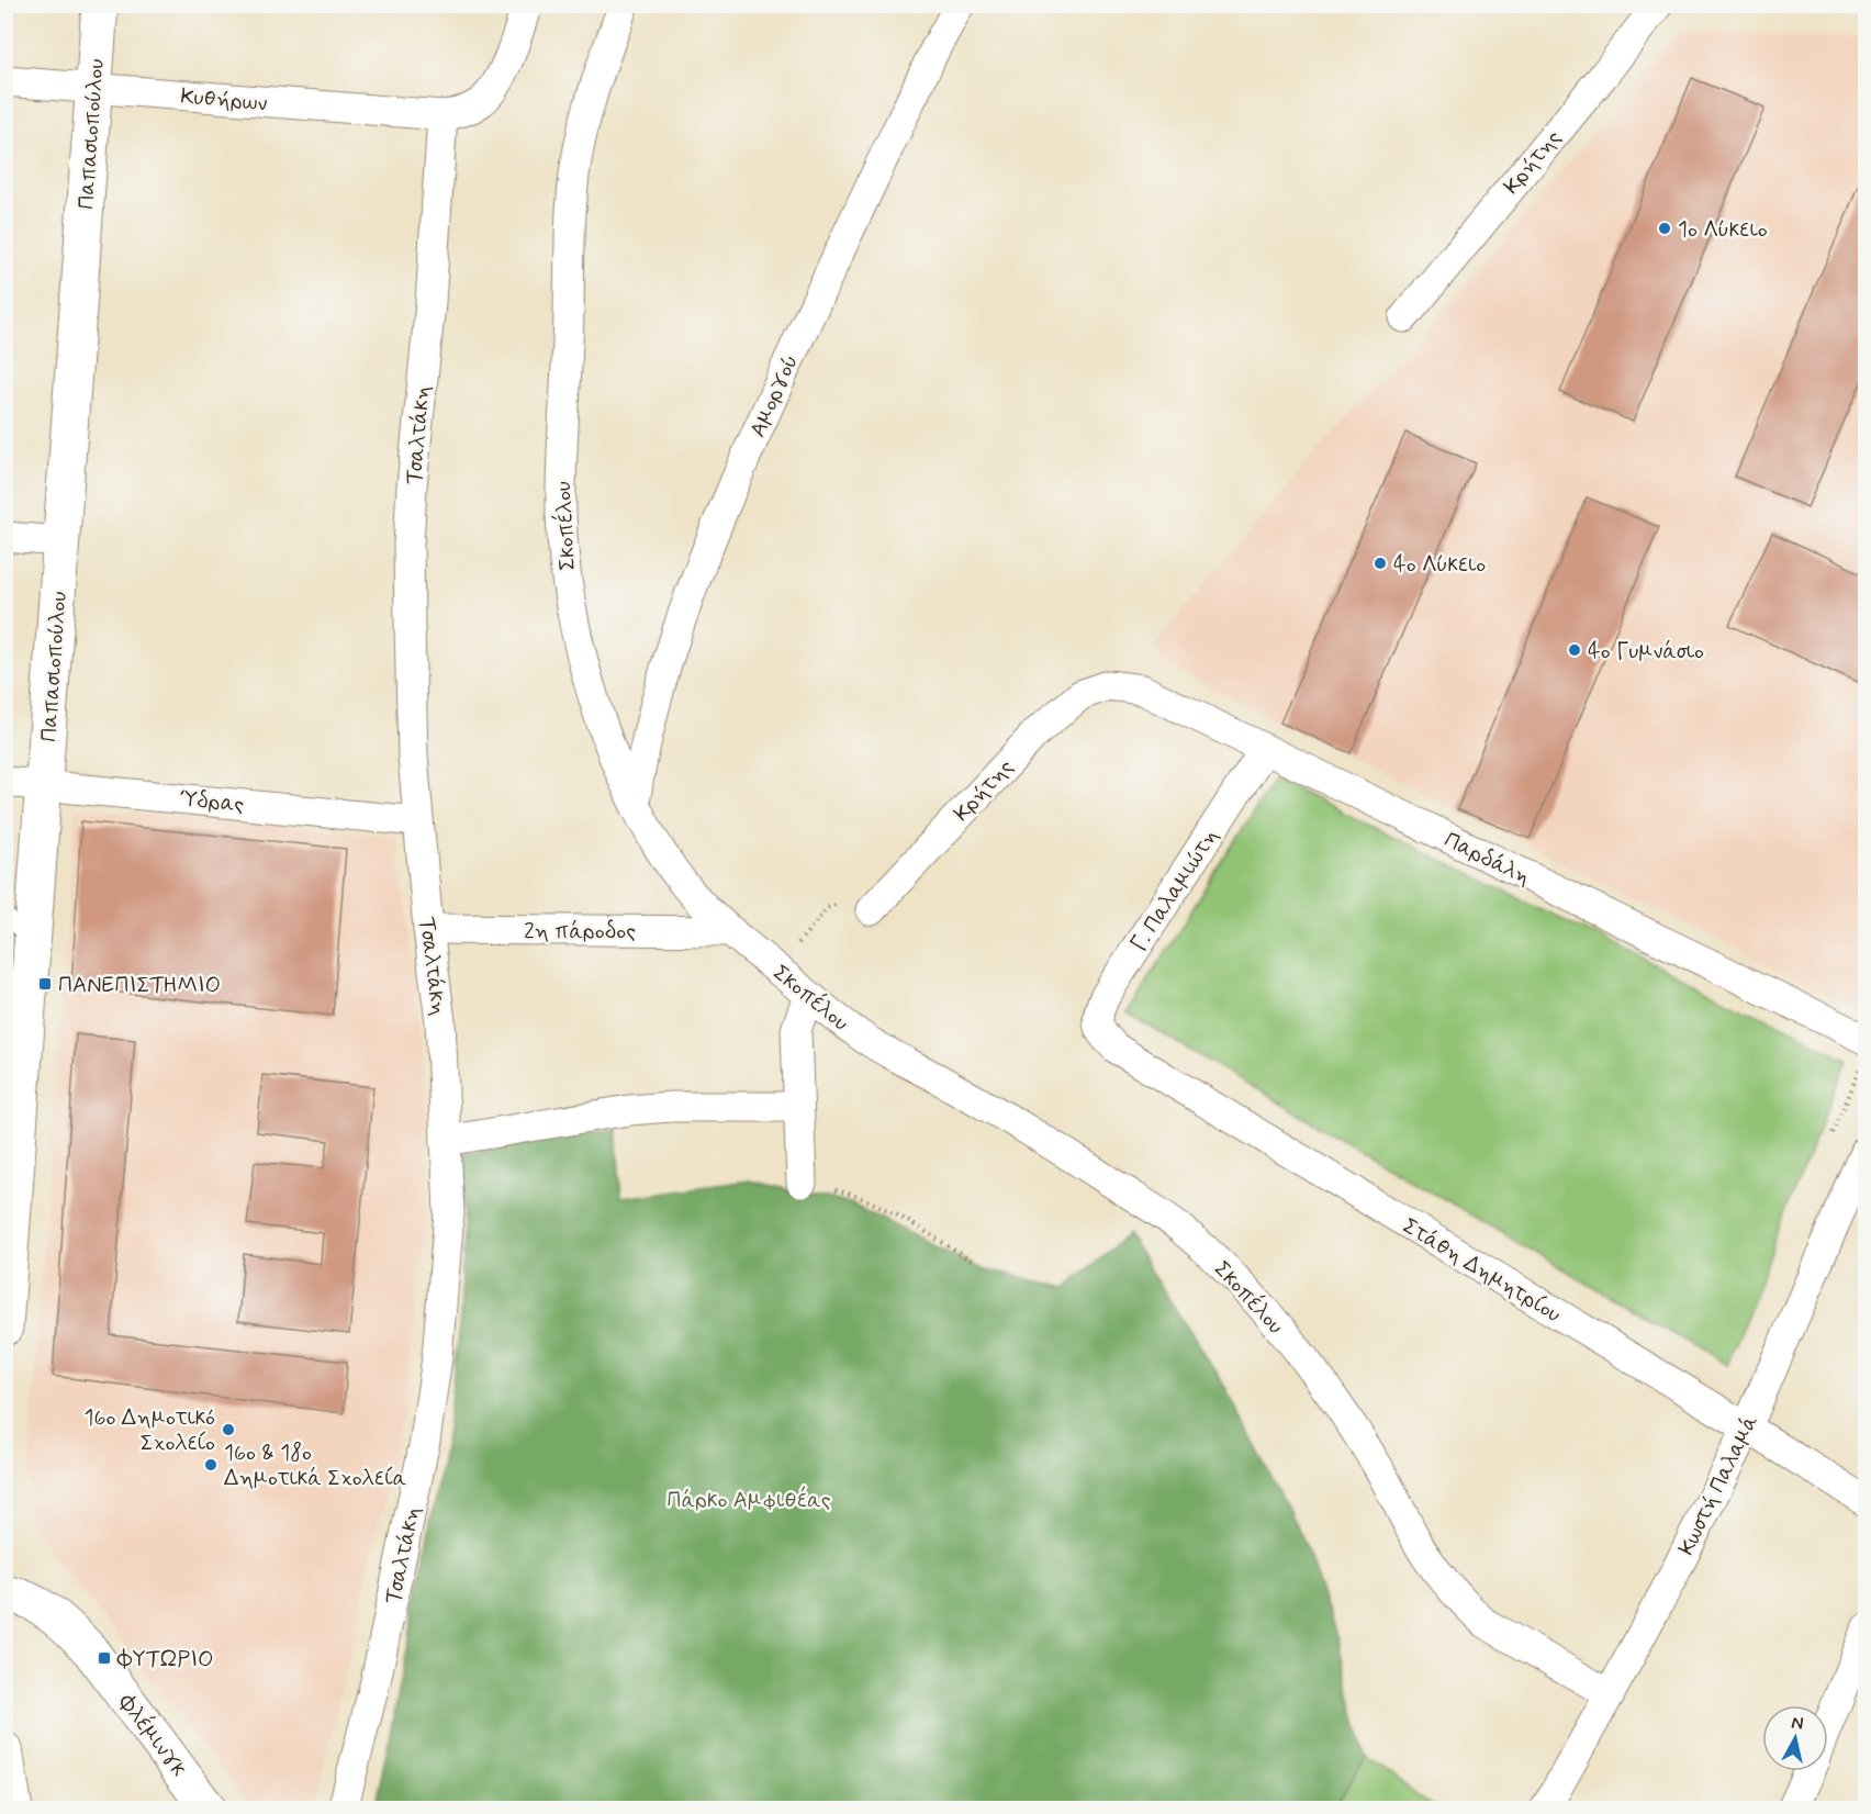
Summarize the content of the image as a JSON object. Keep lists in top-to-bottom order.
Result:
{
  "streets": {
    "main road": ["Παπασιοπούλου", "Φλέμινγκ"],
    "street": [
      "Κυθήρων",
      "Κρήτης",
      "Αμοργού",
      "Τσαλτάκη",
      "Σκοπέλου",
      "Ύδρας",
      "Παρδάλη",
      "Γ. Παλαμιώτη",
      "2η πάροδος",
      "Στάθη Δημητρίου",
      "Κωστή Παλαμά"
    ]
  },
  "crossings": [
    ["Κυθήρων", "Παπασιοπούλου"],
    ["Κυθήρων", "Τσαλτάκη"],
    ["Παπασιοπούλου", "Ύδρας"],
    ["Κρήτης", "Παρδάλη"],
    ["Αμοργού", "Σκοπέλου"],
    ["Τσαλτάκη", "Ύδρας"],
    ["Τσαλτάκη", "2η πάροδος"],
    ["Σκοπέλου", "2η πάροδος"],
    ["Σκοπέλου", "Κωστή Παλαμά"],
    ["Παρδάλη", "Γ. Παλαμιώτη"],
    ["Γ. Παλαμιώτη", "Στάθη Δημητρίου"],
    ["Στάθη Δημητρίου", "Κωστή Παλαμά"]
  ],
  "parks": ["Πάρκο Αμφιθέας"],
  "places": {
    "other": [
      "1ο Λύκειο",
      "4ο Λύκειο",
      "4ο Γυμνάσιο",
      "16ο Δημοτικό Σχολείο",
      "16ο & 18ο Δημοτικά Σχολεία"
    ],
    "transit": ["ΠΑΝΕΠΙΣΤΗΜΙΟ", "ΦΥΤΩΡΙΟ"]
  },
  "north": "top"
}
